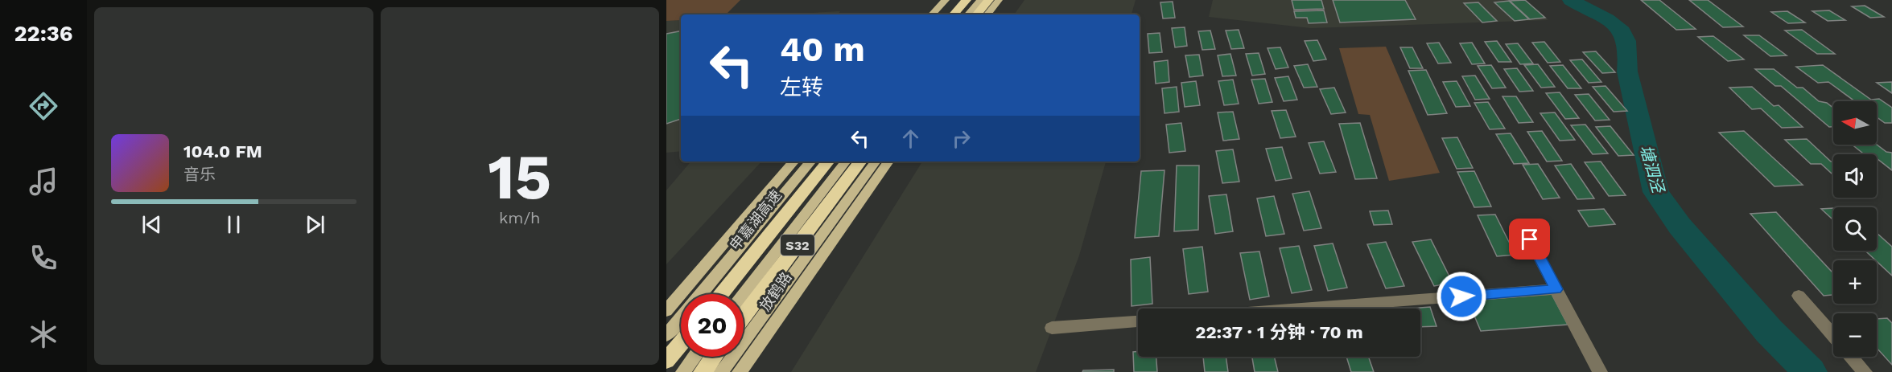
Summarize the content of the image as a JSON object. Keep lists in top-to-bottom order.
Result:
{
  "streets": {
    "highway": ["申嘉湖高速", "S32"],
    "main road": ["放鹤路"]
  },
  "water": ["塘泗泾"],
  "north": "left",
  "page": {
    "tabs": "22:36",
    "tile": ["15", "km/h"],
    "turn": ["40 m", "左转"],
    "map_buttons": ["+", "−"],
    "song": ["104.0 FM", "音乐"],
    "limit": "20",
    "trip": "22:37 · 1 分钟 · 70 m"
  }
}
